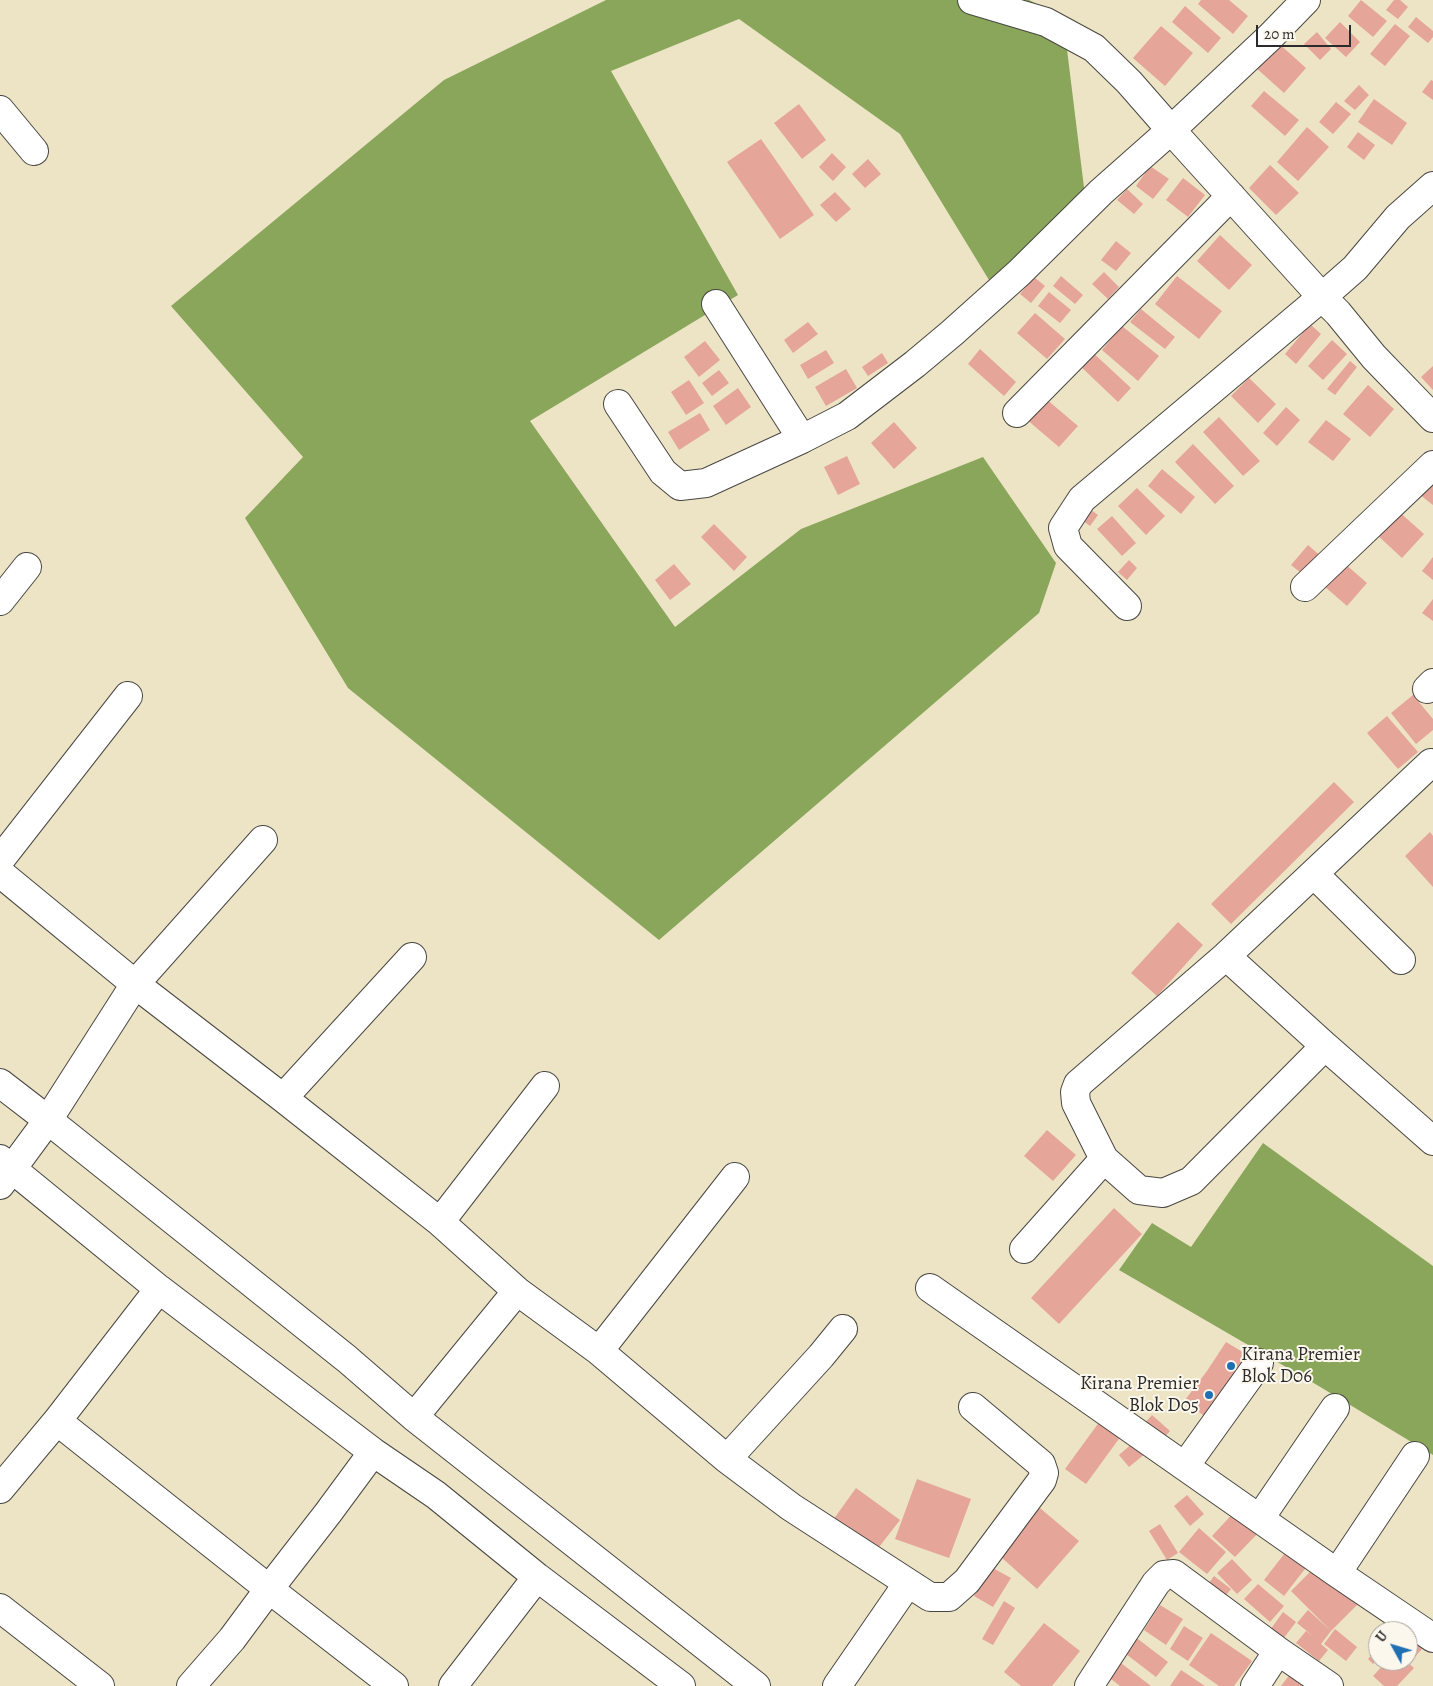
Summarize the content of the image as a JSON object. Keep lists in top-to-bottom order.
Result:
{
  "places": ["Kirana Premier Blok D06", "Kirana Premier Blok D05"],
  "scale_bar": "20 m",
  "north": "top left"
}
